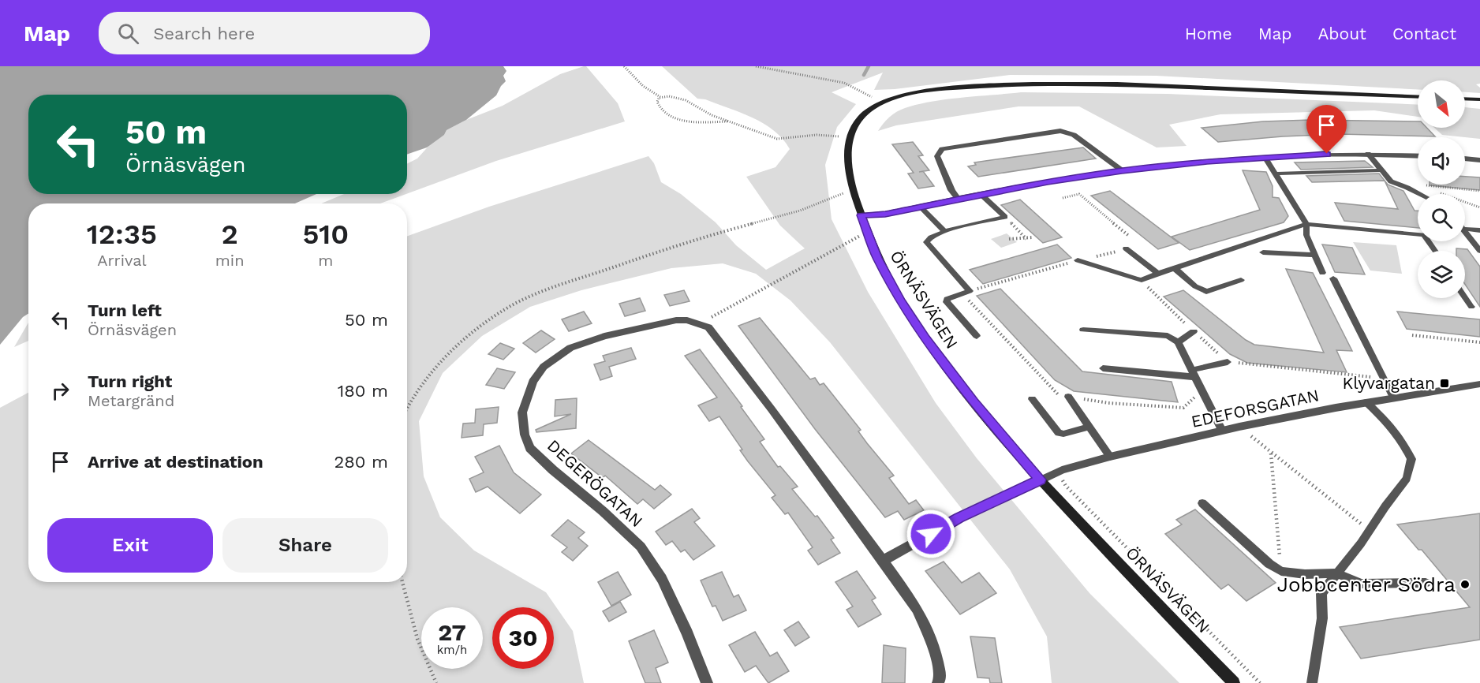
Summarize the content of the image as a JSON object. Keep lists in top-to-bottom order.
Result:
{
  "streets": {
    "street": ["ÖRNÄSVÄGEN", "EDEFORSGATAN", "DEGERÖGATAN"]
  },
  "crossings": [
    ["ÖRNÄSVÄGEN", "EDEFORSGATAN"]
  ],
  "places": {
    "transit": ["Klyvargatan"],
    "other": ["Jobbcenter Södra"]
  },
  "north": "bottom right",
  "page": {
    "header": "Map",
    "search": "Search here",
    "nav": [
      "Home",
      "Map",
      "About",
      "Contact"
    ],
    "turn": ["50 m", "Örnäsvägen"],
    "eta": [
      "12:35",
      "Arrival",
      "2",
      "min",
      "510",
      "m"
    ],
    "list": [
      {
        "name": "Turn left",
        "note": "Örnäsvägen",
        "value": "50 m"
      },
      {
        "name": "Turn right",
        "note": "Metargränd",
        "value": "180 m"
      },
      {
        "name": "Arrive at destination",
        "value": "280 m"
      }
    ],
    "buttons": ["Exit", "Share"],
    "speed": "27 km/h",
    "limit": "30"
  }
}
